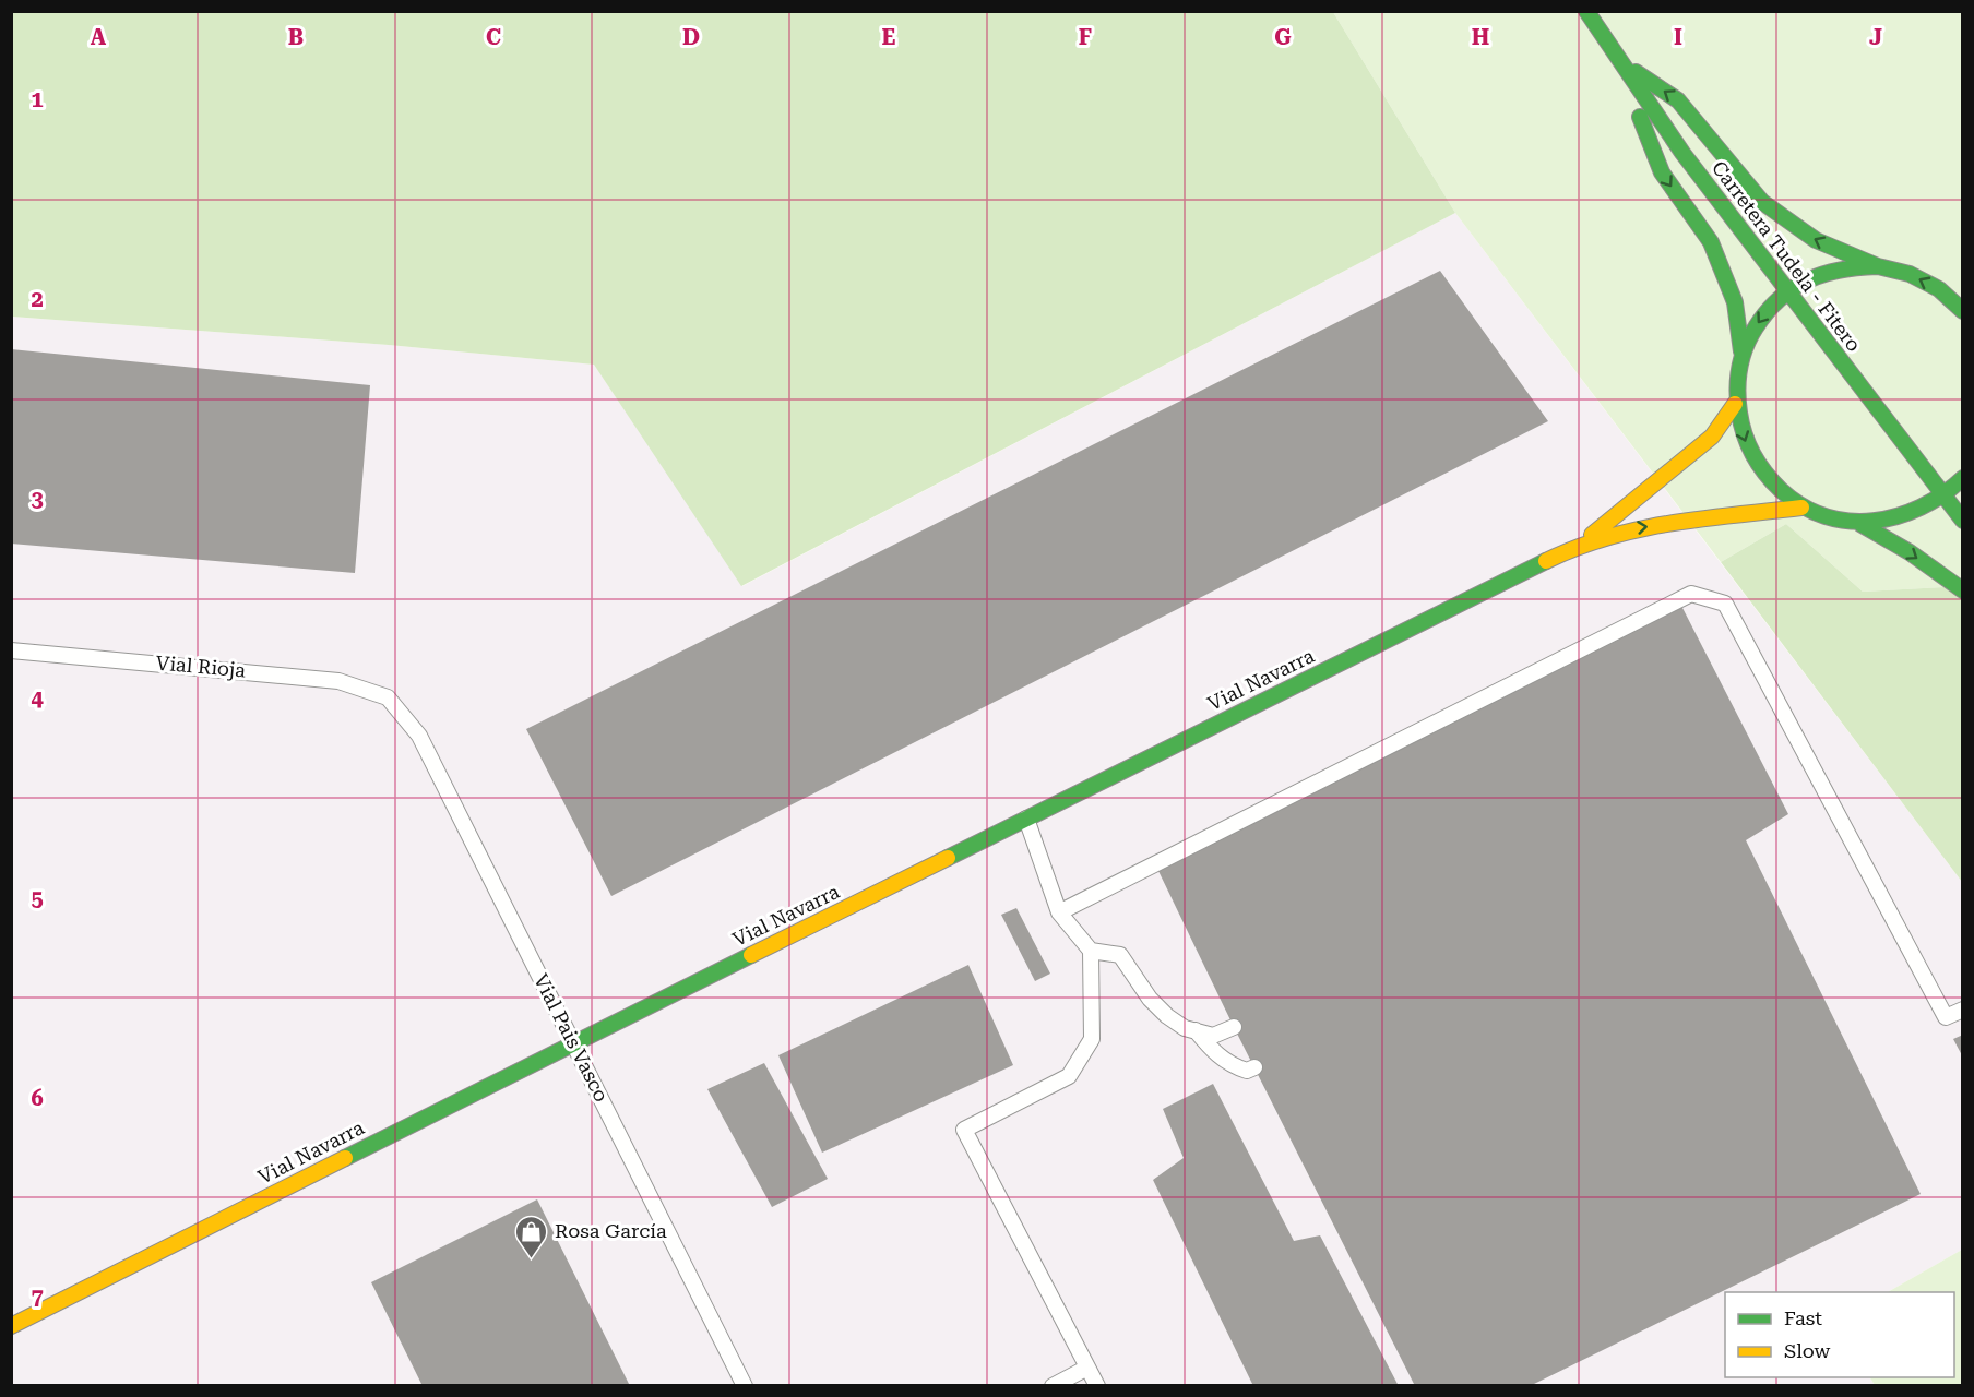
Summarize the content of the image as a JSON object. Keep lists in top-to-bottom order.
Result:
{
  "streets": {
    "street": ["Carretera Tudela - Fitero", "Vial Navarra"],
    "lane": ["Vial Rioja", "Vial Pais Vasco"]
  },
  "crossings": [
    ["Vial Rioja", "Vial Pais Vasco"],
    ["Vial Navarra", "Vial Pais Vasco"]
  ],
  "places": {
    "shop": ["Rosa García"]
  },
  "legend": ["Fast", "Slow"],
  "grid": {
    "columns": [
      "A",
      "B",
      "C",
      "D",
      "E",
      "F",
      "G",
      "H",
      "I",
      "J"
    ],
    "rows": [
      "1",
      "2",
      "3",
      "4",
      "5",
      "6",
      "7"
    ]
  }
}
